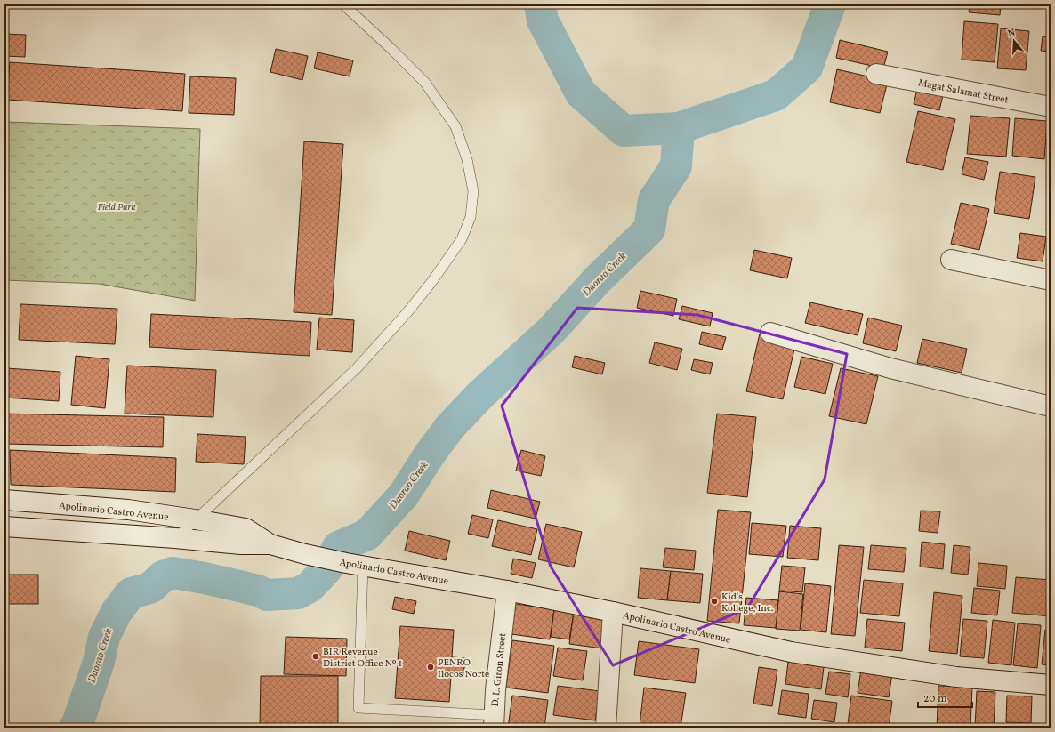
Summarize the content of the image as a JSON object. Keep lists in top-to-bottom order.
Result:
{
  "streets": {
    "main road": ["Magat Salamat Street", "Apolinario Castro Avenue", "D. L. Giron Street"]
  },
  "crossings": [
    ["Apolinario Castro Avenue", "D. L. Giron Street"]
  ],
  "water": ["Daorao Creek"],
  "parks": ["Field Park"],
  "places": ["Kid's Kollege, Inc.", "BIR Revenue District Office № 1", "PENRO Ilocos Norte"],
  "scale_bar": "20 m",
  "north": "top"
}
